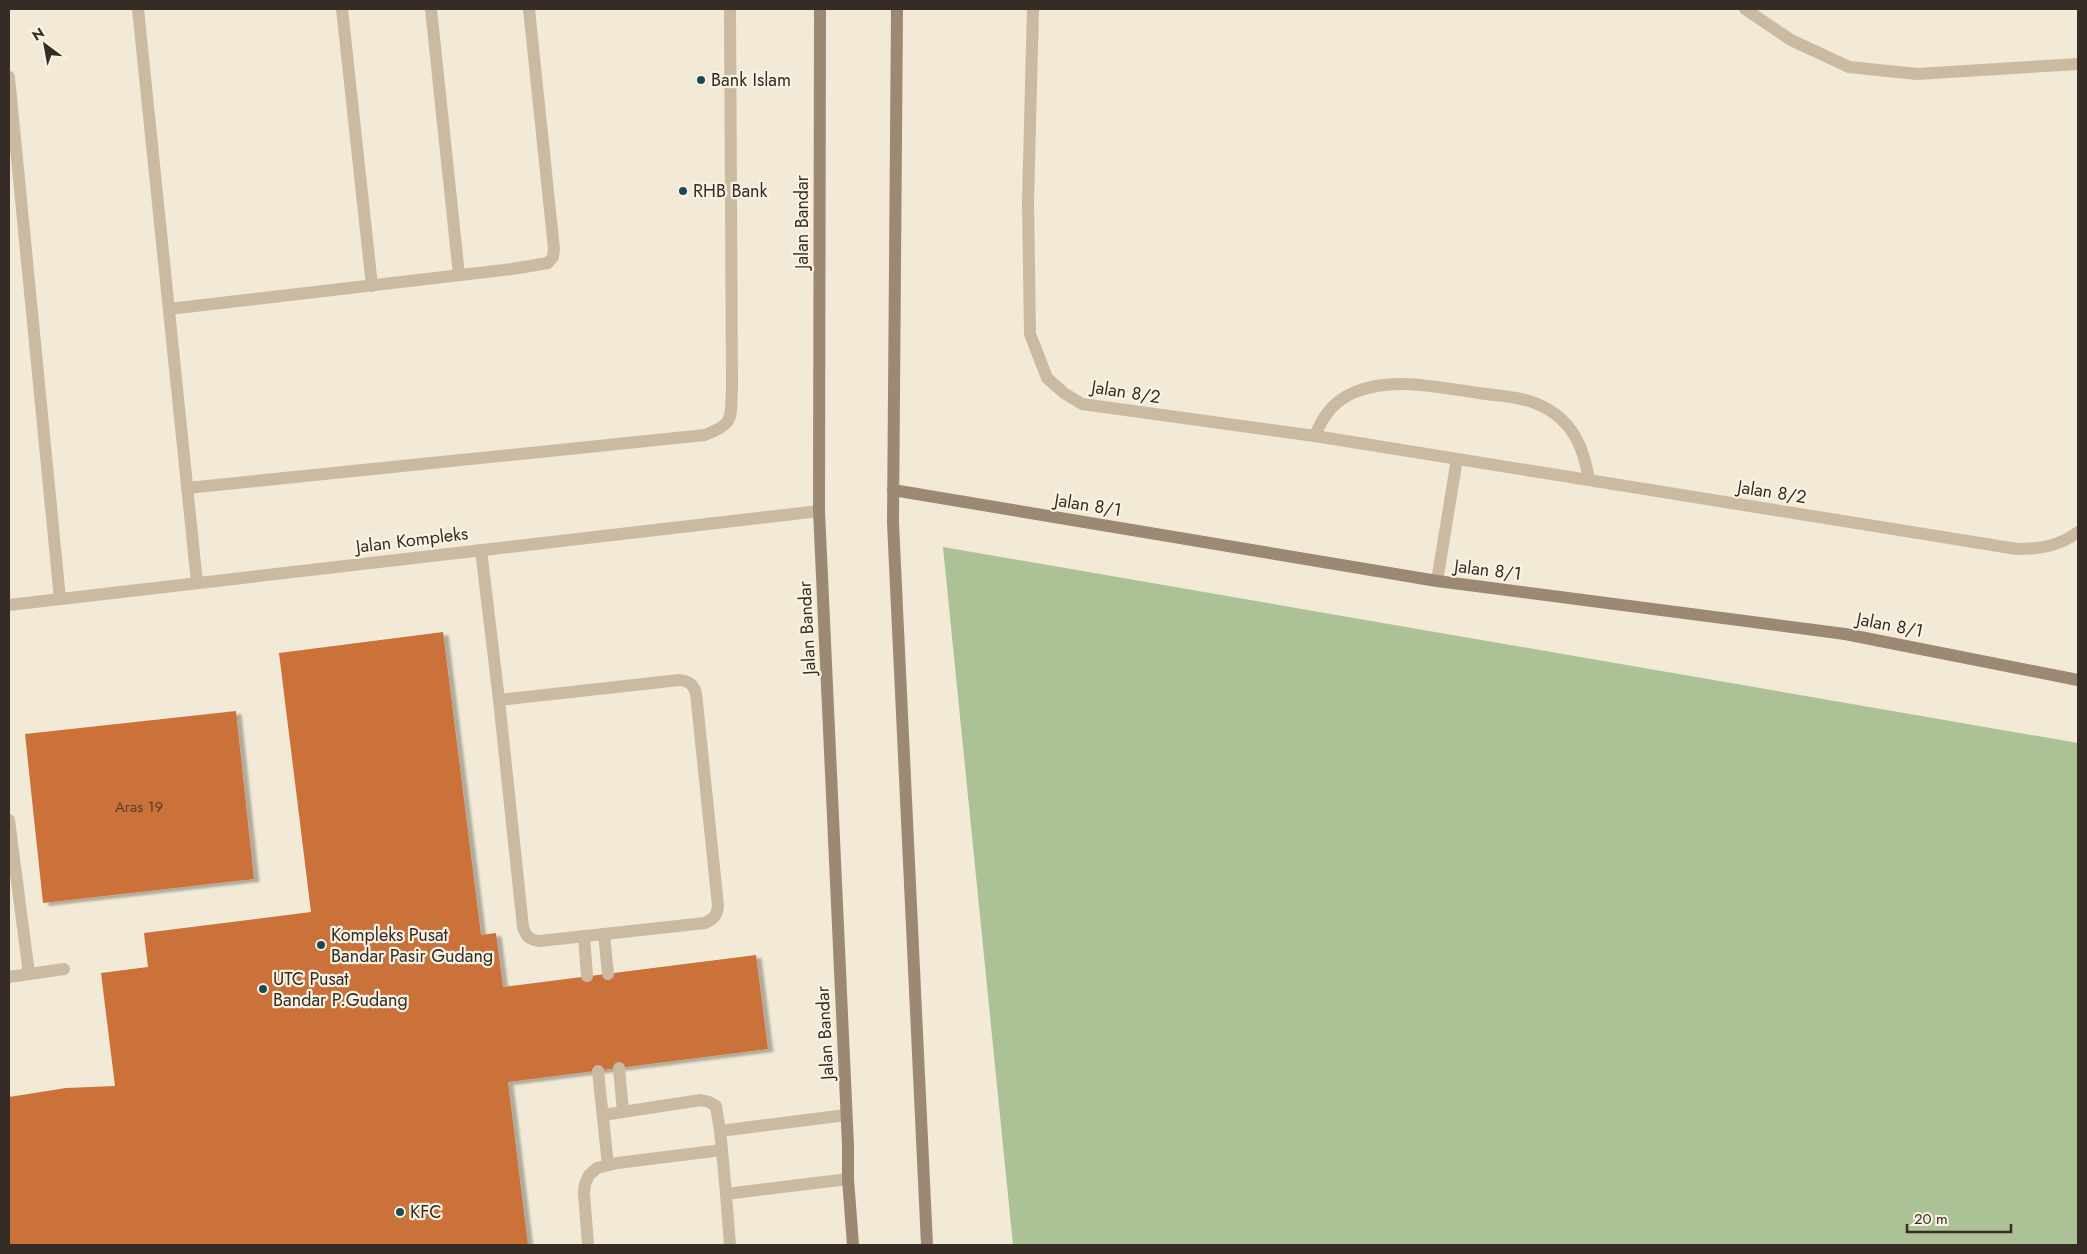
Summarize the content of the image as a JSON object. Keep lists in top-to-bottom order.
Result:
{
  "streets": {
    "main road": ["Jalan Bandar", "Jalan 8/1"],
    "street": ["Jalan 8/2", "Jalan Kompleks"]
  },
  "crossings": [
    ["Jalan Bandar", "Jalan Kompleks"]
  ],
  "places": [
    "Bank Islam",
    "RHB Bank",
    "Kompleks Pusat Bandar Pasir Gudang",
    "UTC Pusat Bandar P.Gudang",
    "KFC"
  ],
  "house_numbers": ["Aras 19"],
  "scale_bar": "20 m",
  "north": "top left"
}
